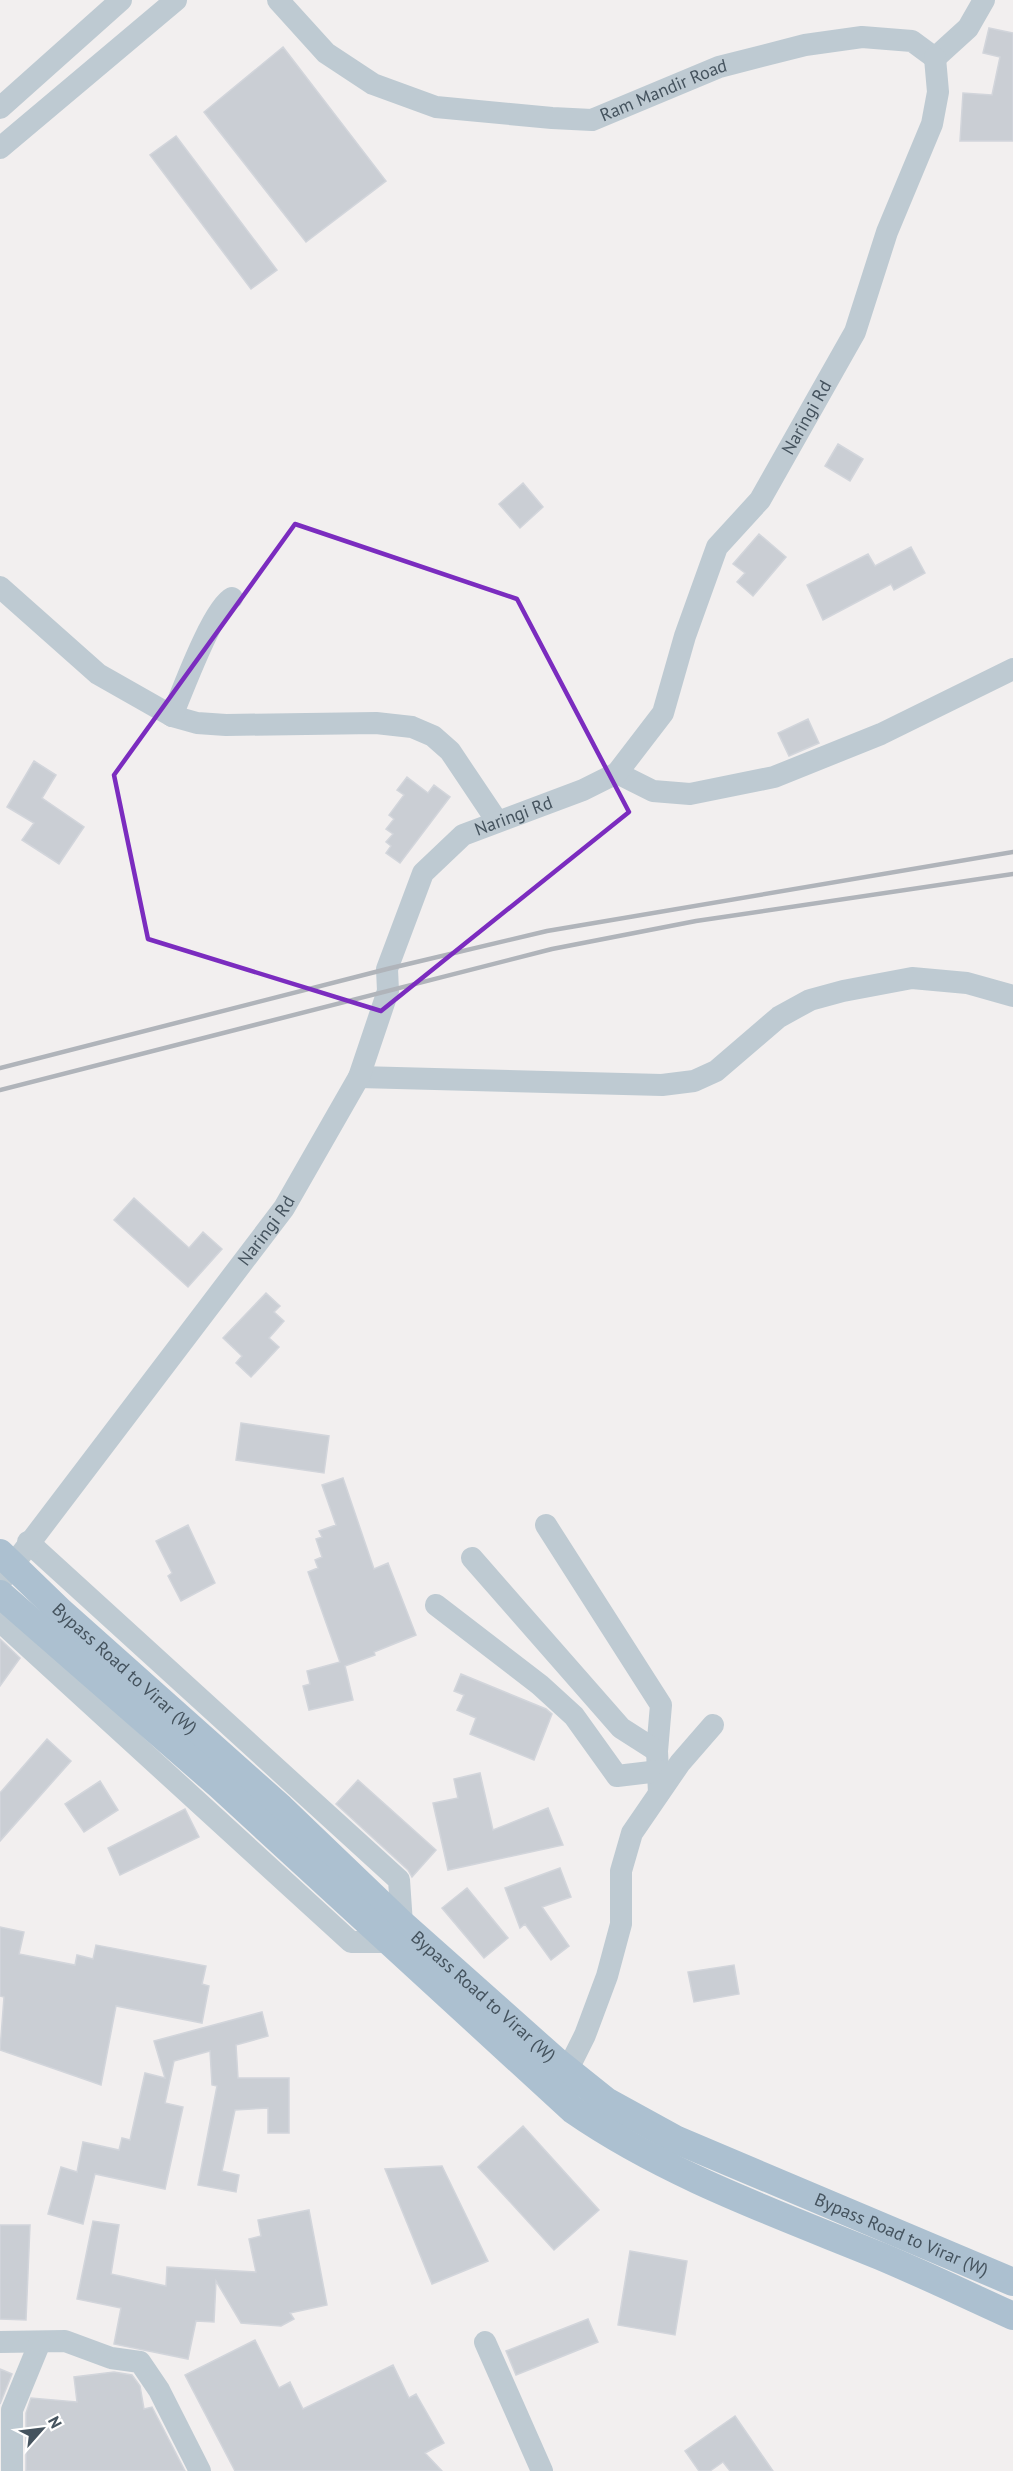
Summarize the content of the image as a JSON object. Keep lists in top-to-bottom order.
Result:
{
  "streets": {
    "main road": ["Bypass Road to Virar (W)"],
    "street": ["Ram Mandir Road", "Naringi Rd"]
  },
  "crossings": [
    ["Ram Mandir Road", "Naringi Rd"]
  ],
  "north": "top right"
}
